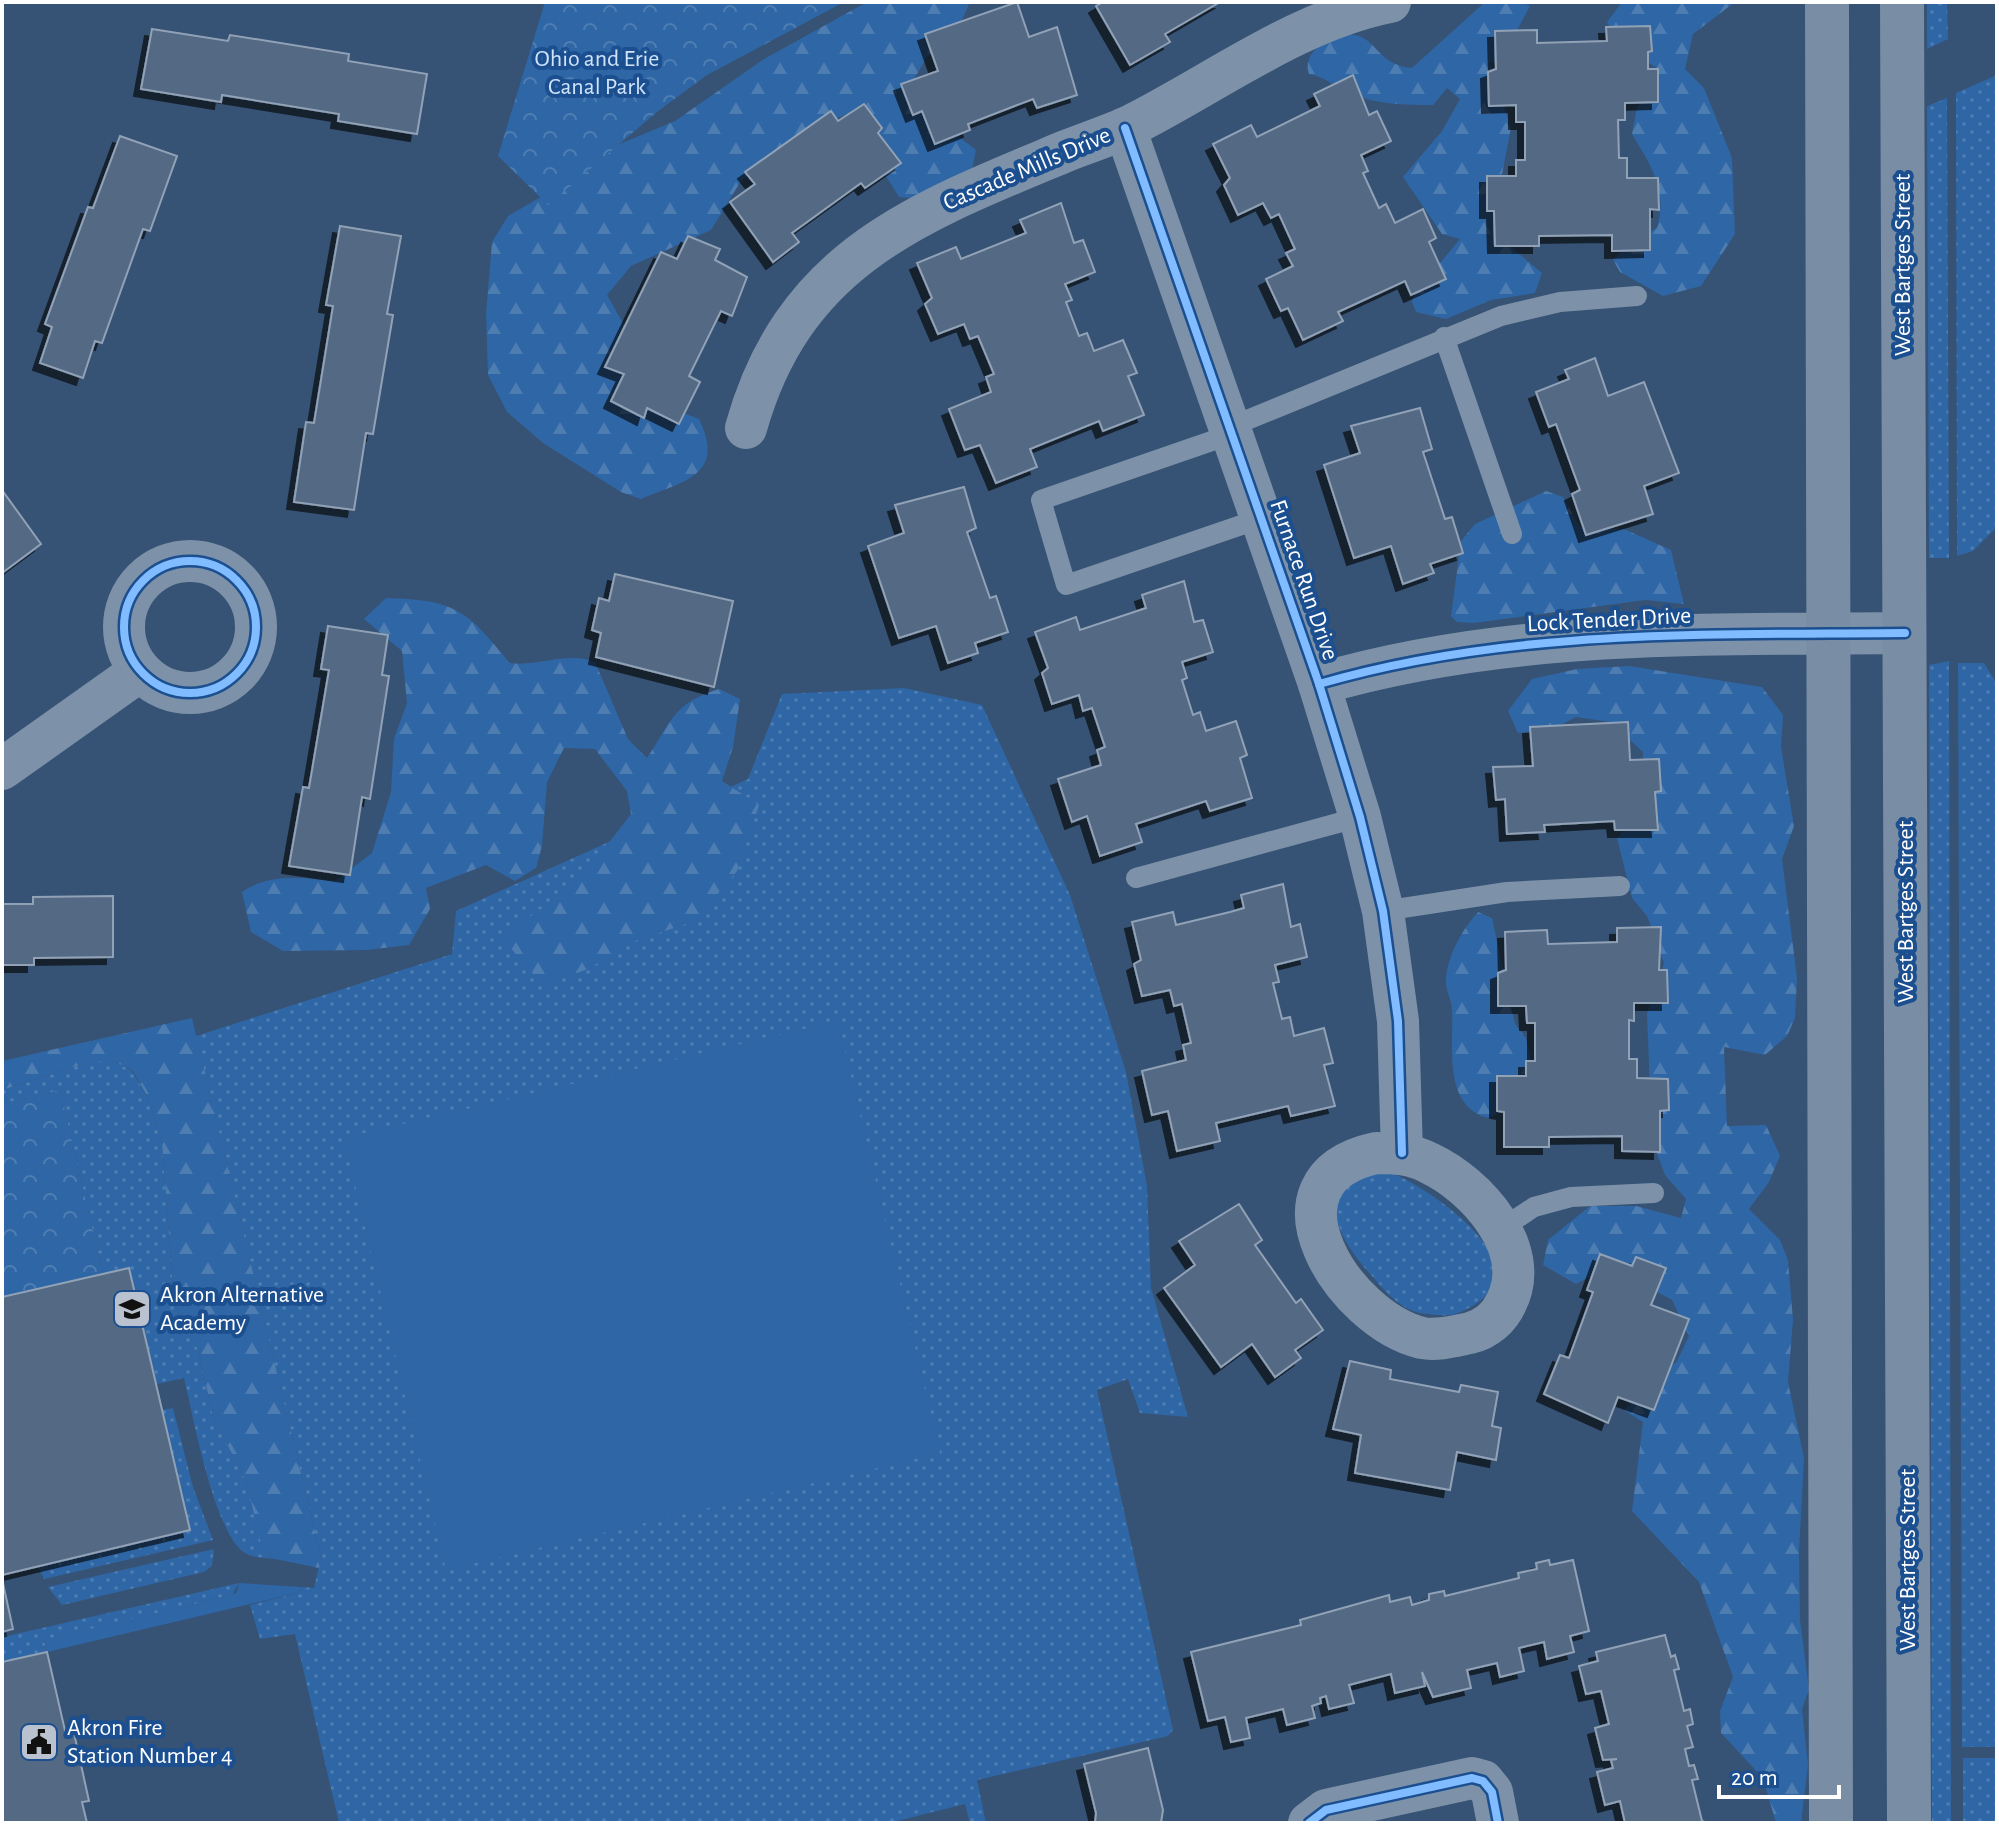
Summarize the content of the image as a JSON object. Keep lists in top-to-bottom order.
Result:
{
  "streets": {
    "main road": ["West Bartges Street"],
    "street": ["Cascade Mills Drive", "Furnace Run Drive", "Lock Tender Drive"]
  },
  "crossings": [
    ["Cascade Mills Drive", "Furnace Run Drive"],
    ["West Bartges Street", "Lock Tender Drive"],
    ["Furnace Run Drive", "Lock Tender Drive"]
  ],
  "parks": ["Ohio and Erie Canal Park"],
  "places": {
    "school or university": ["Akron Alternative Academy"],
    "public building": ["Akron Fire Station Number 4"]
  },
  "scale_bar": "20 m"
}
